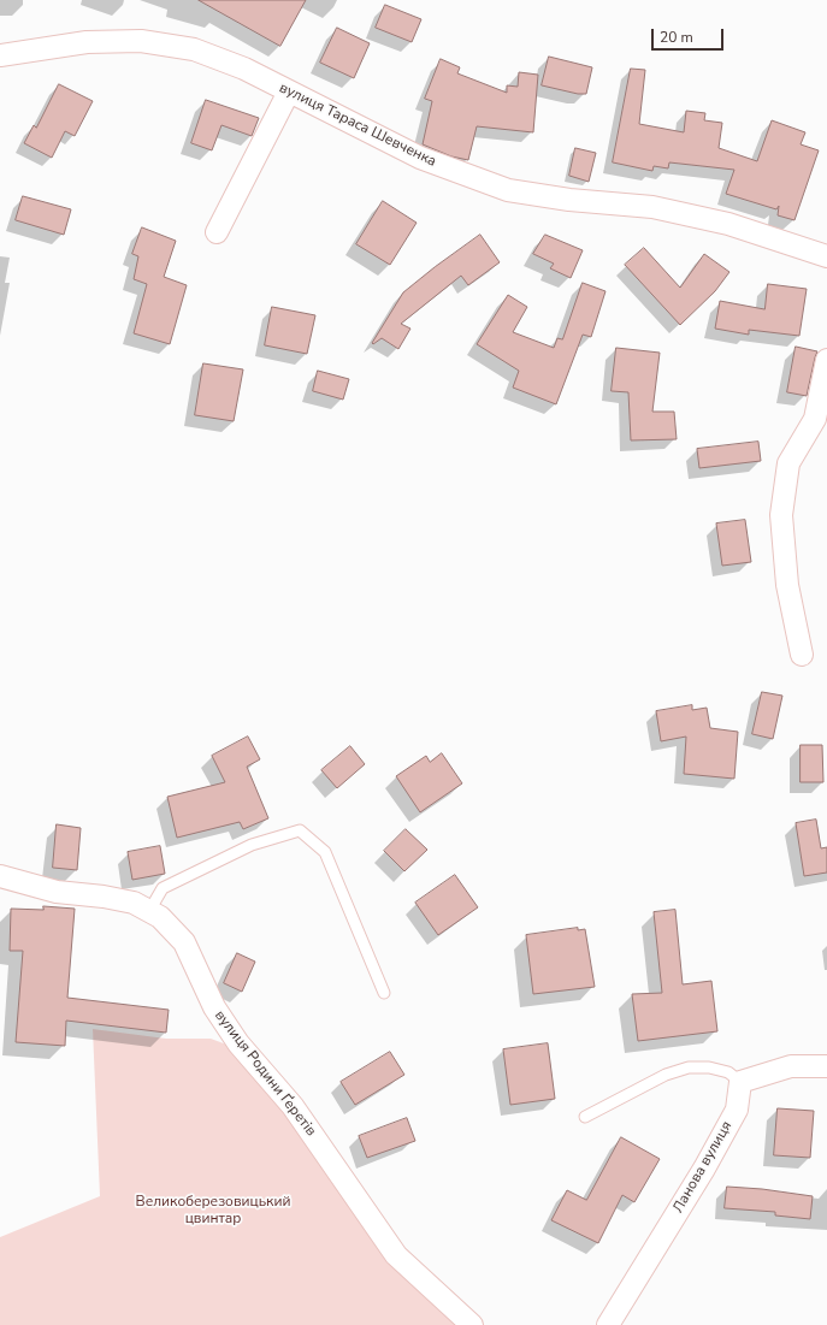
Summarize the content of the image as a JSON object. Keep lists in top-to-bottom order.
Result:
{
  "streets": {
    "street": ["вулиця Тараса Шевченка", "вулиця Родини Ґеретів", "Ланова вулиця"]
  },
  "parks": ["Великоберезовицький цвинтар"],
  "scale_bar": "20 m"
}
